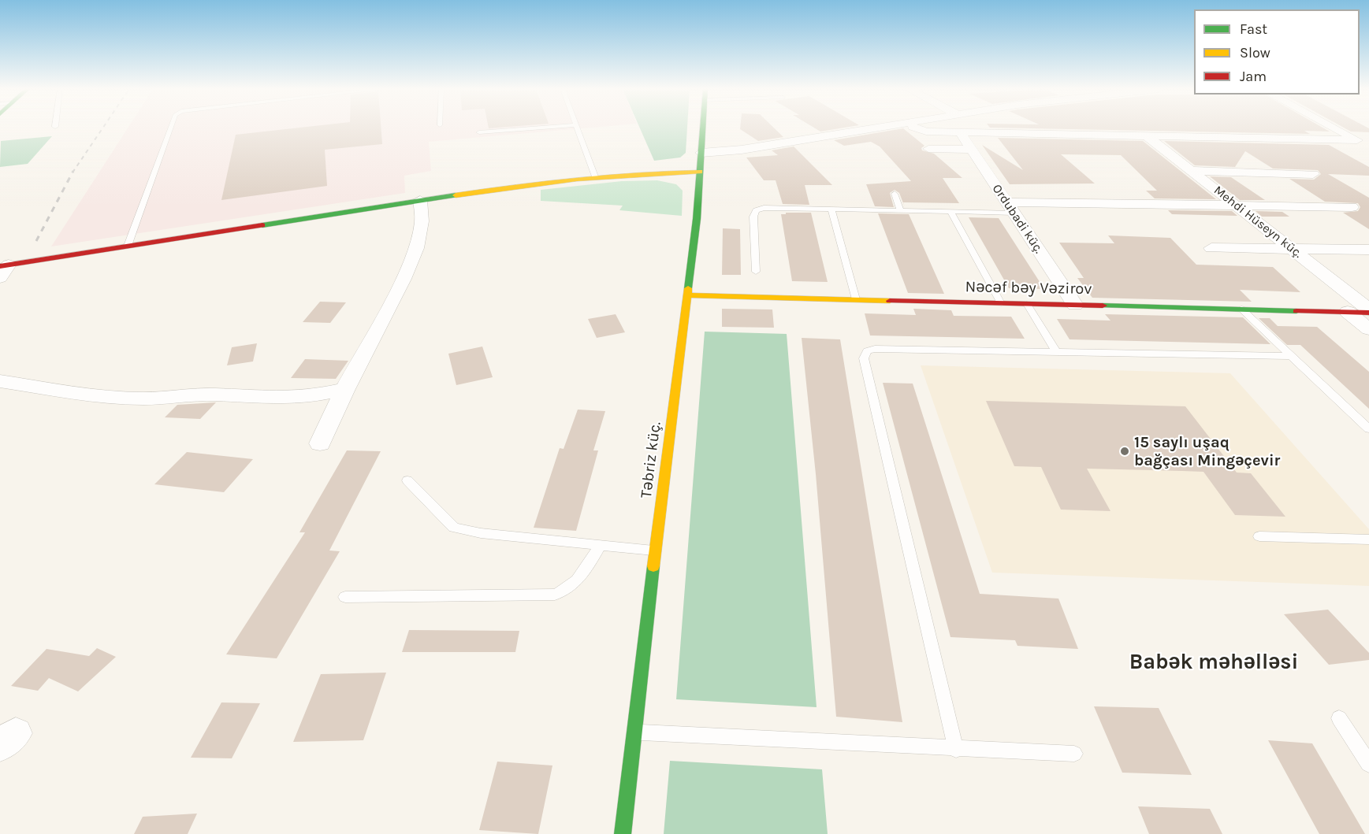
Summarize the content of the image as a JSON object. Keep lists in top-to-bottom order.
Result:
{
  "streets": {
    "main road": ["Nəcəf bəy Vəzirov", "Təbriz küç."],
    "street": ["Ordubadi küç.", "Mehdi Hüseyn küç."]
  },
  "crossings": [
    ["Ordubadi küç.", "Nəcəf bəy Vəzirov"],
    ["Mehdi Hüseyn küç.", "Nəcəf bəy Vəzirov"],
    ["Nəcəf bəy Vəzirov", "Təbriz küç."]
  ],
  "districts": ["Babək məhəlləsi"],
  "places": ["15 saylı uşaq bağçası Mingəçevir"],
  "legend": ["Fast", "Slow", "Jam"]
}
